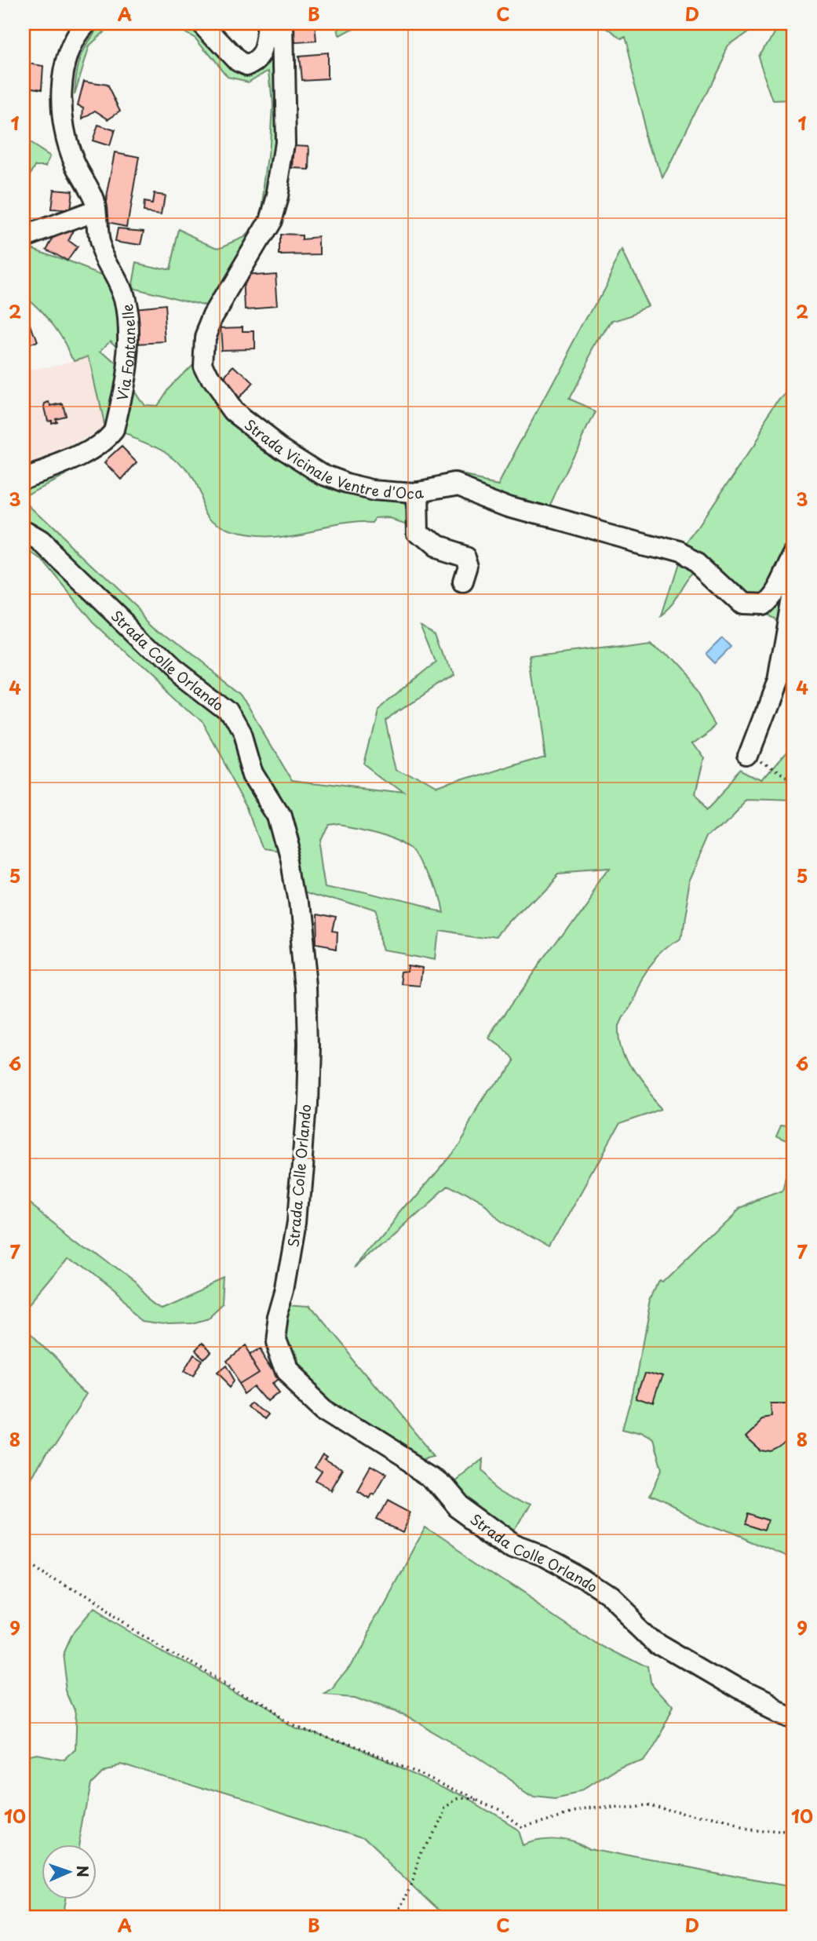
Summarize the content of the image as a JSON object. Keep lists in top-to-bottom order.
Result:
{
  "streets": {
    "street": ["Via Fontanelle", "Strada Vicinale Ventre d'Oca", "Strada Colle Orlando"]
  },
  "north": "right",
  "grid": {
    "columns": [
      "A",
      "B",
      "C",
      "D"
    ],
    "rows": [
      "1",
      "2",
      "3",
      "4",
      "5",
      "6",
      "7",
      "8",
      "9",
      "10"
    ]
  }
}
